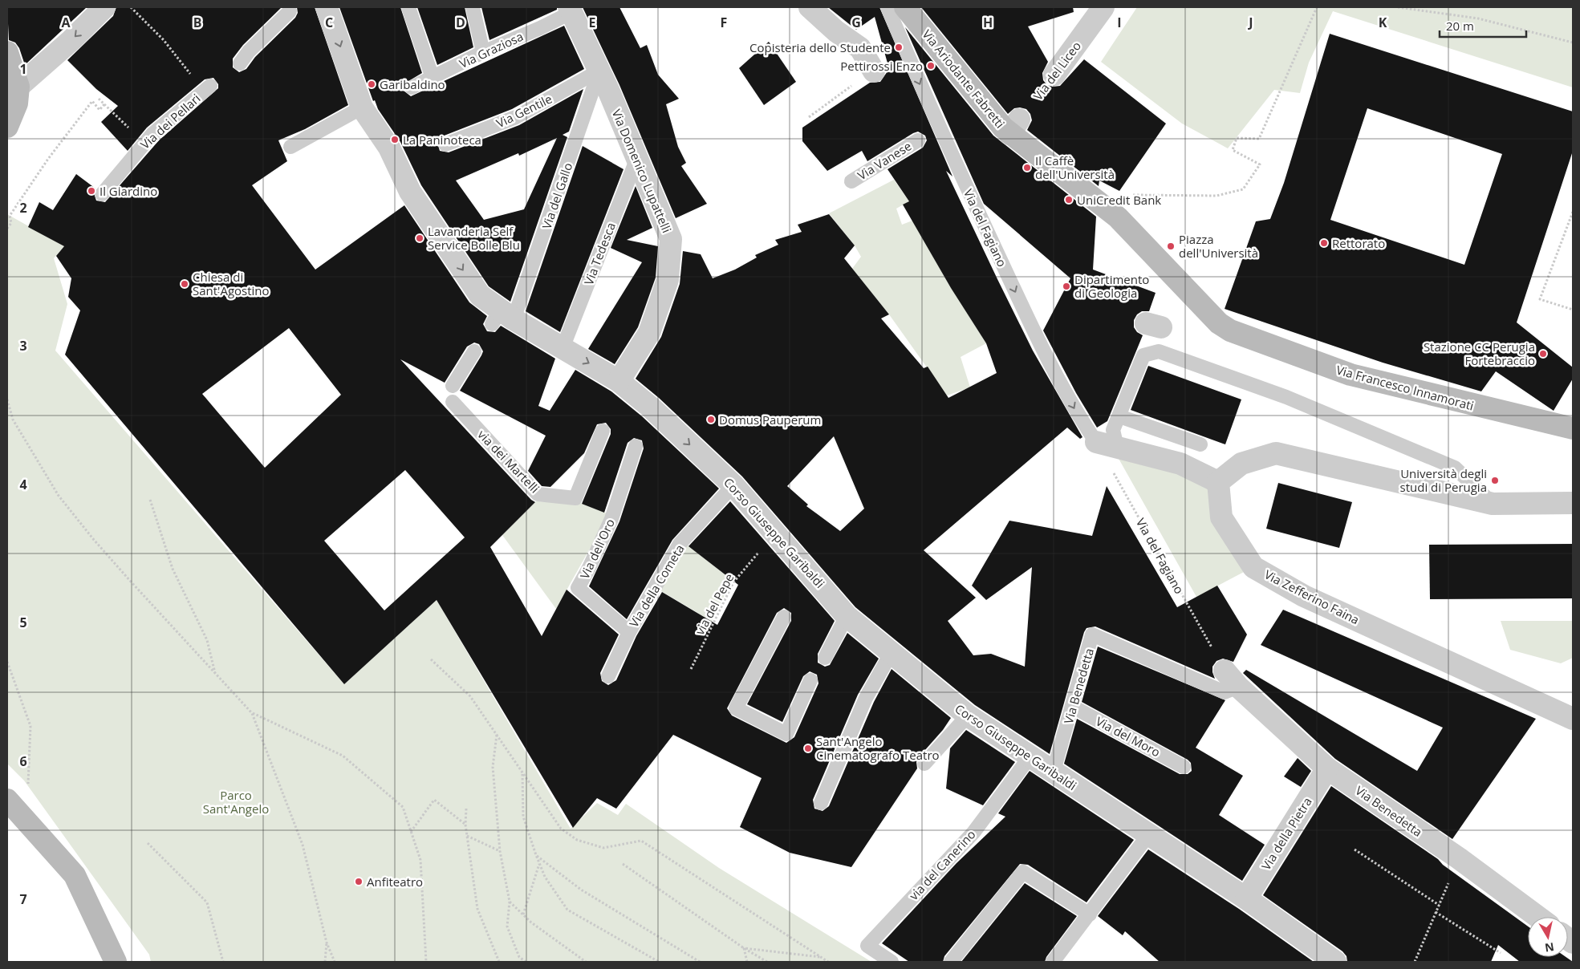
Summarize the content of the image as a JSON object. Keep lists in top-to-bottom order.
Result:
{
  "streets": {
    "street": [
      "Via del Liceo",
      "Via Ariodante Fabretti",
      "Via Domenico Lupattelli",
      "Via Francesco Innamorati",
      "Corso Giuseppe Garibaldi",
      "Via Zefferino Faina",
      "Via Benedetta",
      "Via della Pietra"
    ],
    "lane": [
      "Via Graziosa",
      "Via Gentile",
      "Via dei Pellari",
      "Via Vanese",
      "Via del Gallo",
      "Via del Fagiano",
      "Via Tedesca",
      "via dei Martelli",
      "Via dell'Oro",
      "Via della Cometa",
      "Via del Moro",
      "via del Canerino"
    ],
    "path": ["via del Pepe"]
  },
  "crossings": [
    ["Via Graziosa", "Via Domenico Lupattelli"],
    ["Via Ariodante Fabretti", "Via Francesco Innamorati"],
    ["Via Gentile", "Via Domenico Lupattelli"],
    ["Via Gentile", "Via del Gallo"],
    ["Via Vanese", "Via del Fagiano"],
    ["Via Domenico Lupattelli", "Via del Gallo"],
    ["Via Domenico Lupattelli", "Via Tedesca"],
    ["Via Domenico Lupattelli", "Corso Giuseppe Garibaldi"],
    ["Via del Gallo", "Corso Giuseppe Garibaldi"],
    ["Via del Fagiano", "Via Benedetta"],
    ["Via Tedesca", "Corso Giuseppe Garibaldi"],
    ["Corso Giuseppe Garibaldi", "Via della Cometa"],
    ["Corso Giuseppe Garibaldi", "via del Pepe"],
    ["Corso Giuseppe Garibaldi", "Via Benedetta"],
    ["Corso Giuseppe Garibaldi", "Via della Pietra"],
    ["Corso Giuseppe Garibaldi", "via del Canerino"],
    ["Via dell'Oro", "Via della Cometa"],
    ["Via Benedetta", "Via del Moro"],
    ["Via Benedetta", "Via della Pietra"]
  ],
  "one_way": ["Via del Fagiano", "Corso Giuseppe Garibaldi"],
  "parks": ["Parco Sant'Angelo"],
  "places": [
    "Copisteria dello Studente",
    "Pettirossi Enzo",
    "Garibaldino",
    "La Paninoteca",
    "Il Caffè dell'Università",
    "Il Giardino",
    "UniCredit Bank",
    "Lavanderia Self Service Bolle Blu",
    "Rettorato",
    "Piazza dell'Università",
    "Chiesa di Sant'Agostino",
    "Dipartimento di Geologia",
    "Stazione CC Perugia Fortebraccio",
    "Domus Pauperum",
    "Università degli studi di Perugia",
    "Sant'Angelo Cinematografo Teatro",
    "Anfiteatro"
  ],
  "scale_bar": "20 m",
  "north": "bottom",
  "grid": {
    "columns": [
      "A",
      "B",
      "C",
      "D",
      "E",
      "F",
      "G",
      "H",
      "I",
      "J",
      "K"
    ],
    "rows": [
      "1",
      "2",
      "3",
      "4",
      "5",
      "6",
      "7"
    ]
  }
}
